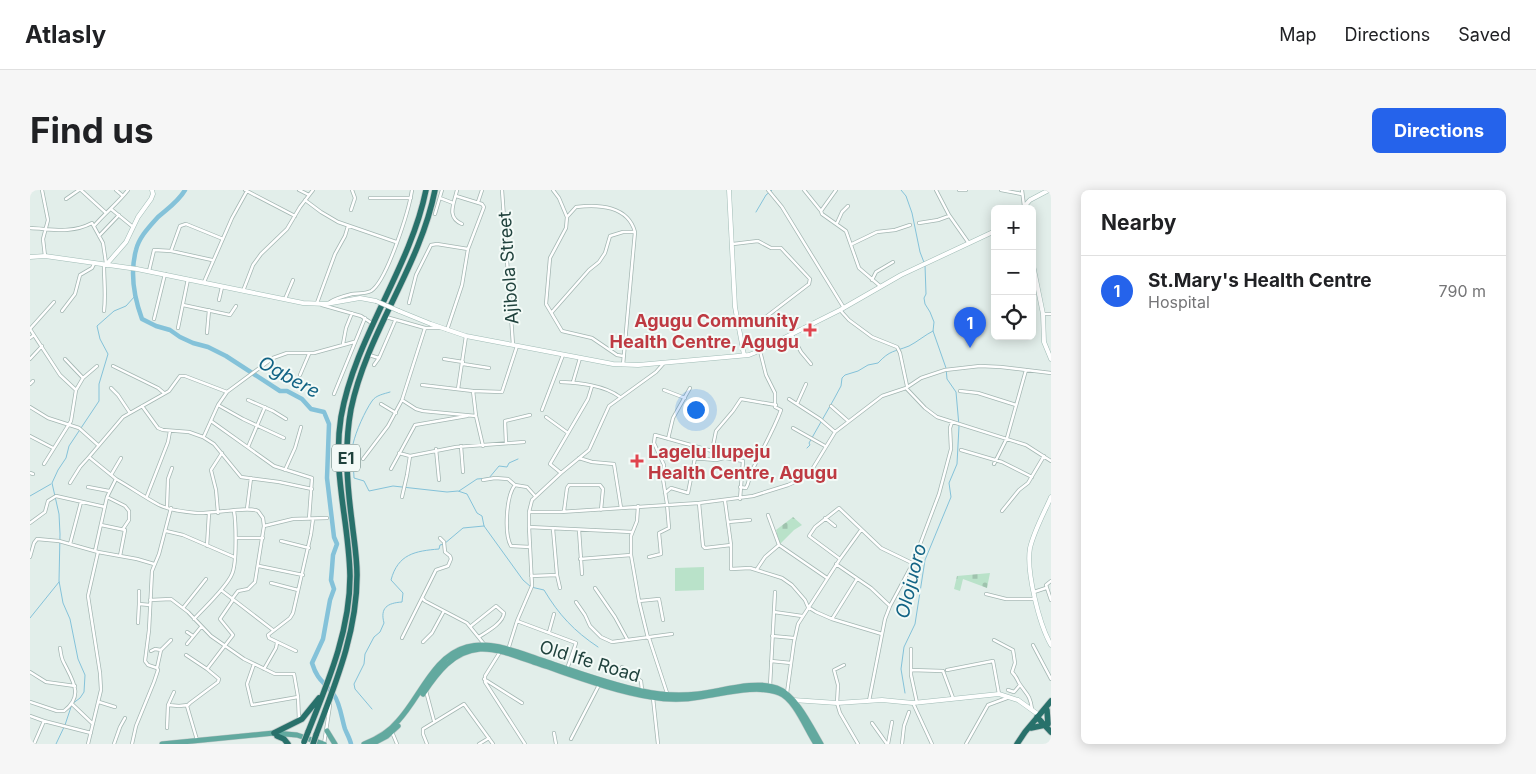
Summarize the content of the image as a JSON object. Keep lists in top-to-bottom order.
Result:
{
  "streets": {
    "highway": ["E1"],
    "main road": ["Old Ife Road"],
    "street": ["Ajibola Street"]
  },
  "water": ["Ogbere", "Olojuoro"],
  "places": {
    "health": ["Agugu Community Health Centre, Agugu", "Lagelu Ilupeju Health Centre, Agugu"]
  },
  "page": {
    "header": "Atlasly",
    "nav": ["Map", "Directions", "Saved"],
    "buttons": "Directions",
    "title": "Find us",
    "heading": "Nearby",
    "map_buttons": ["+", "−"],
    "list": [
      {
        "mark": "1",
        "name": "St.Mary's Health Centre",
        "note": "Hospital",
        "value": "790 m"
      }
    ],
    "pins": "1"
  }
}
